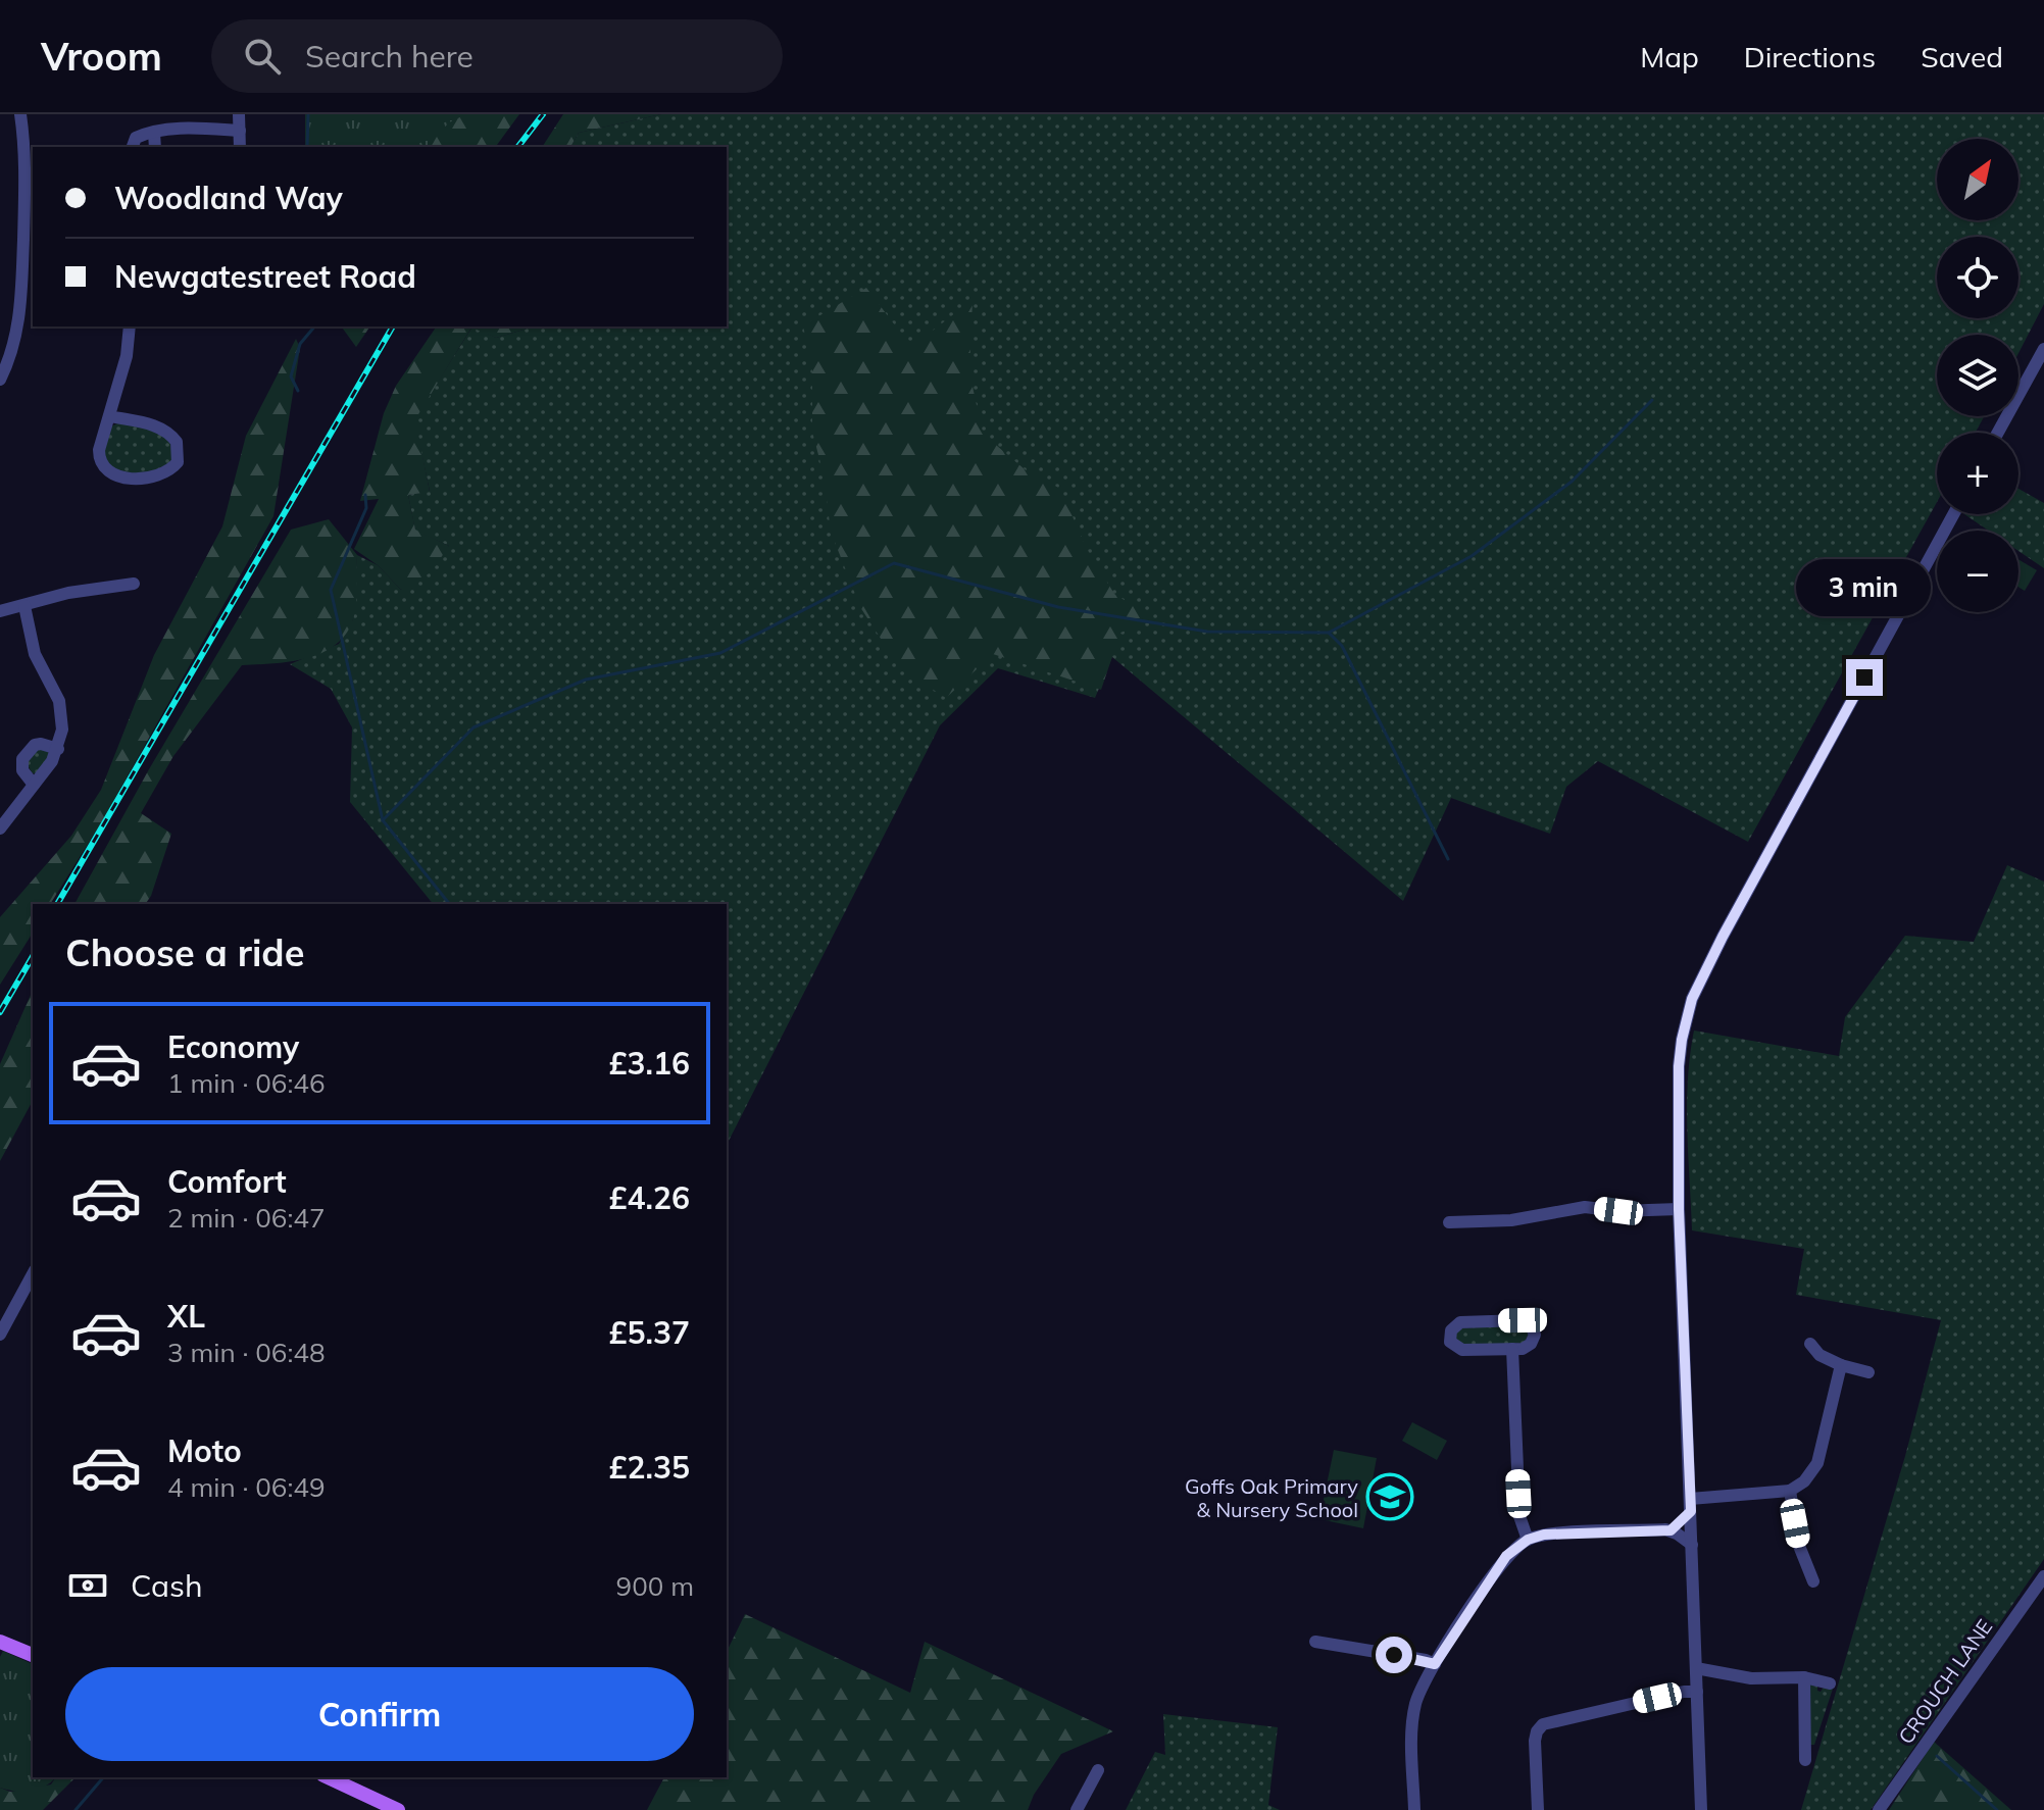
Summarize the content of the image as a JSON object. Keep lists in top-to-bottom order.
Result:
{
  "streets": {
    "street": ["CROUCH LANE"]
  },
  "places": {
    "school or university": ["Goffs Oak Primary & Nursery School"]
  },
  "north": "top right",
  "page": {
    "header": "Vroom",
    "search": "Search here",
    "nav": ["Map", "Directions", "Saved"],
    "map_buttons": ["+", "−"],
    "banner": ["Woodland Way", "Newgatestreet Road"],
    "bubble": "3 min",
    "heading": "Choose a ride",
    "list": [
      {
        "name": "Economy",
        "note": "1 min · 06:46",
        "value": "£3.16"
      },
      {
        "name": "Comfort",
        "note": "2 min · 06:47",
        "value": "£4.26"
      },
      {
        "name": "XL",
        "note": "3 min · 06:48",
        "value": "£5.37"
      },
      {
        "name": "Moto",
        "note": "4 min · 06:49",
        "value": "£2.35"
      }
    ],
    "pay": ["Cash", "900 m"],
    "buttons": "Confirm"
  }
}
